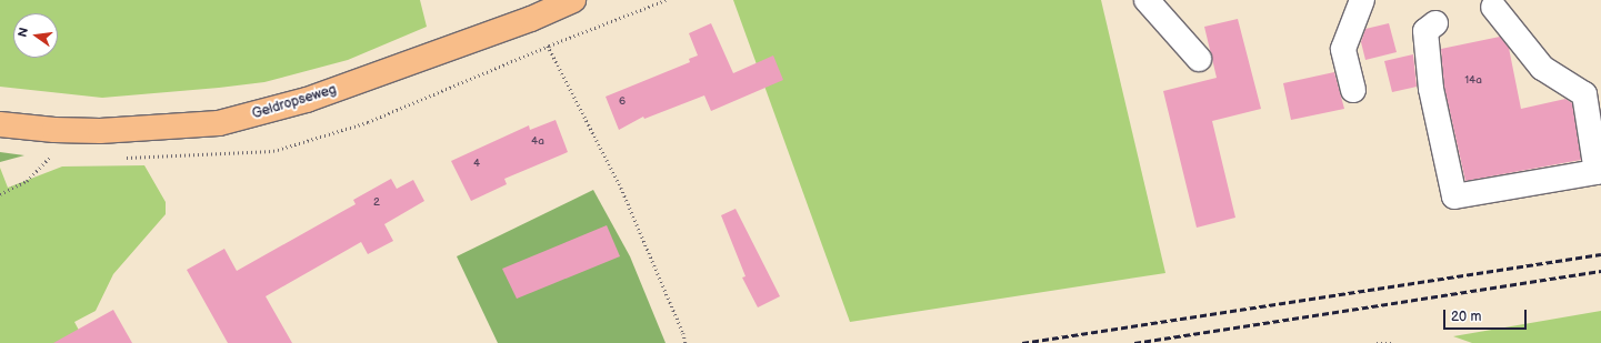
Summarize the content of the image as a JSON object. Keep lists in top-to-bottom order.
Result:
{
  "streets": {
    "main road": ["Geldropseweg"]
  },
  "house_numbers": [
    "14a",
    "6",
    "4a",
    "4",
    "2"
  ],
  "scale_bar": "20 m",
  "north": "left"
}
